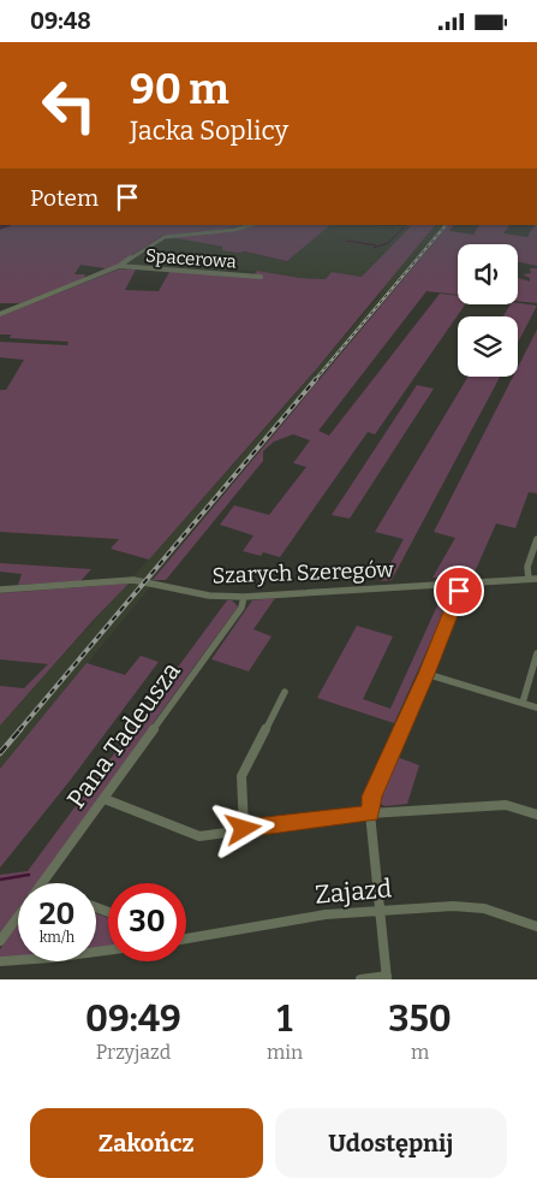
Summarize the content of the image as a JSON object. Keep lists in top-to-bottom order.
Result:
{
  "streets": {
    "street": [
      "Spacerowa",
      "Szarych Szeregów",
      "Pana Tadeusza",
      "Zajazd"
    ]
  },
  "crossings": [
    ["Szarych Szeregów", "Pana Tadeusza"]
  ],
  "page": {
    "status": "09:48",
    "turn": ["90 m", "Jacka Soplicy"],
    "then": "Potem",
    "speed": "20 km/h",
    "limit": "30",
    "eta": [
      "09:49",
      "Przyjazd",
      "1",
      "min",
      "350",
      "m"
    ],
    "buttons": ["Zakończ", "Udostępnij"]
  }
}
